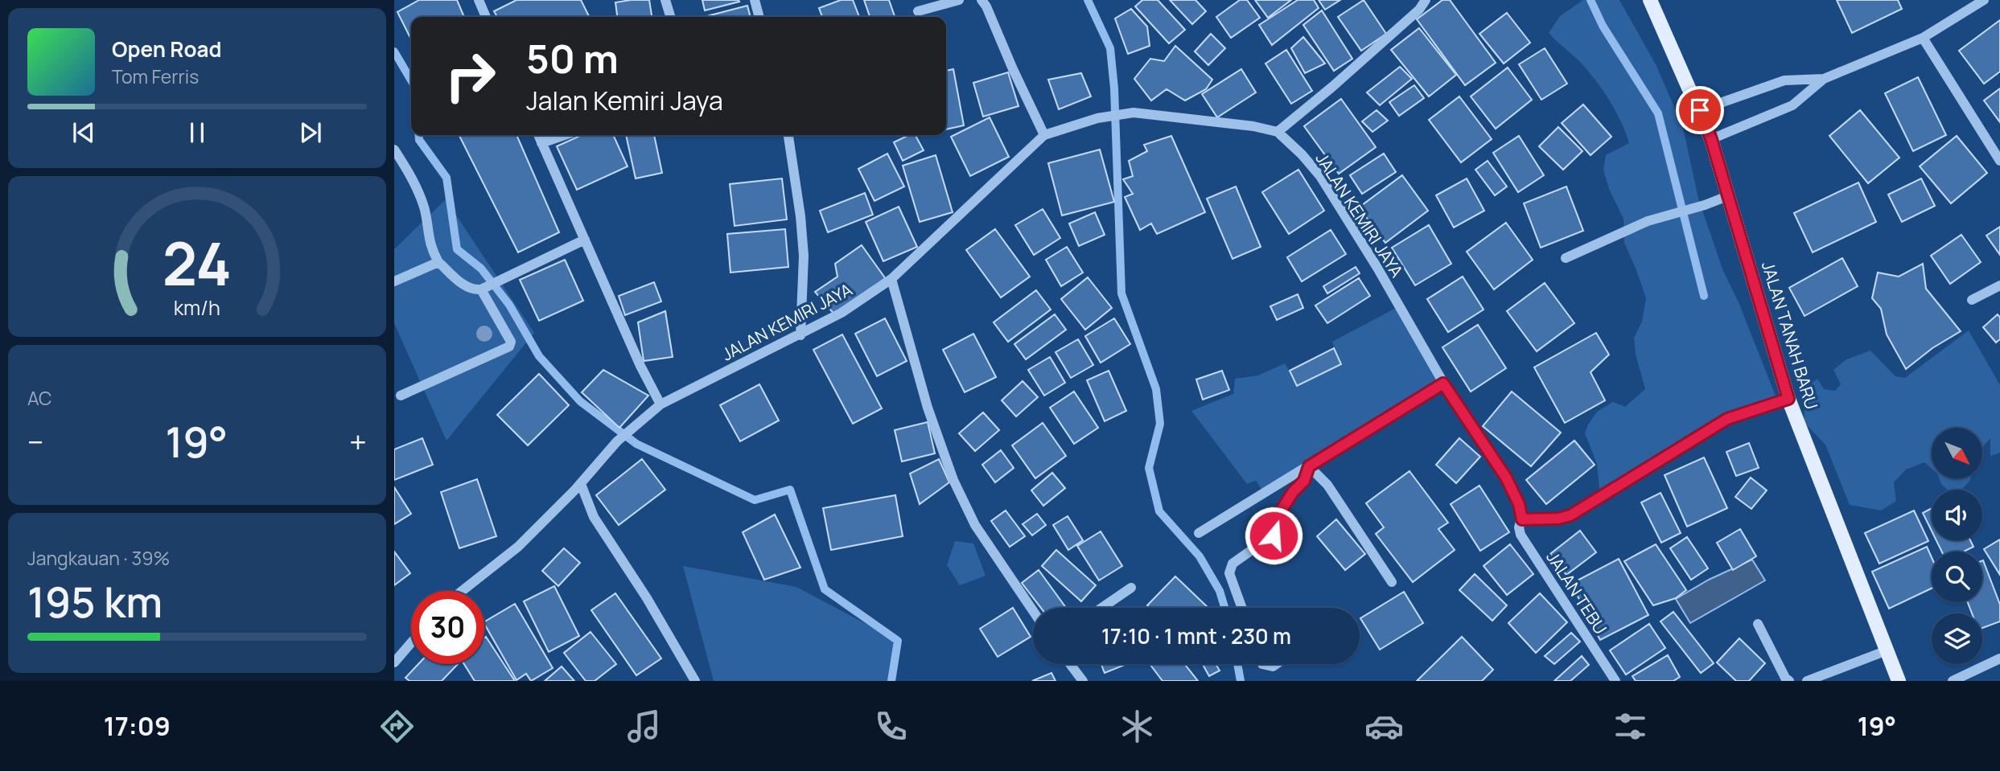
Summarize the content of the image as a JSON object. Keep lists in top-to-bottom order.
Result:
{
  "streets": {
    "main road": ["JALAN TANAH BARU"],
    "street": ["JALAN KEMIRI JAYA", "JALAN TEBU"]
  },
  "crossings": [
    ["JALAN KEMIRI JAYA", "JALAN TEBU"]
  ],
  "north": "bottom right",
  "page": {
    "turn": ["50 m", "Jalan Kemiri Jaya"],
    "song": ["Open Road", "Tom Ferris"],
    "tile": [
      "AC",
      ["Jangkauan · 39%", "195 km"]
    ],
    "heat": ["−", "19°", "+"],
    "limit": "30",
    "trip": "17:10 · 1 mnt · 230 m",
    "tabs": ["17:09", "19°"],
    "gauge": ["24", "km/h"]
  }
}
